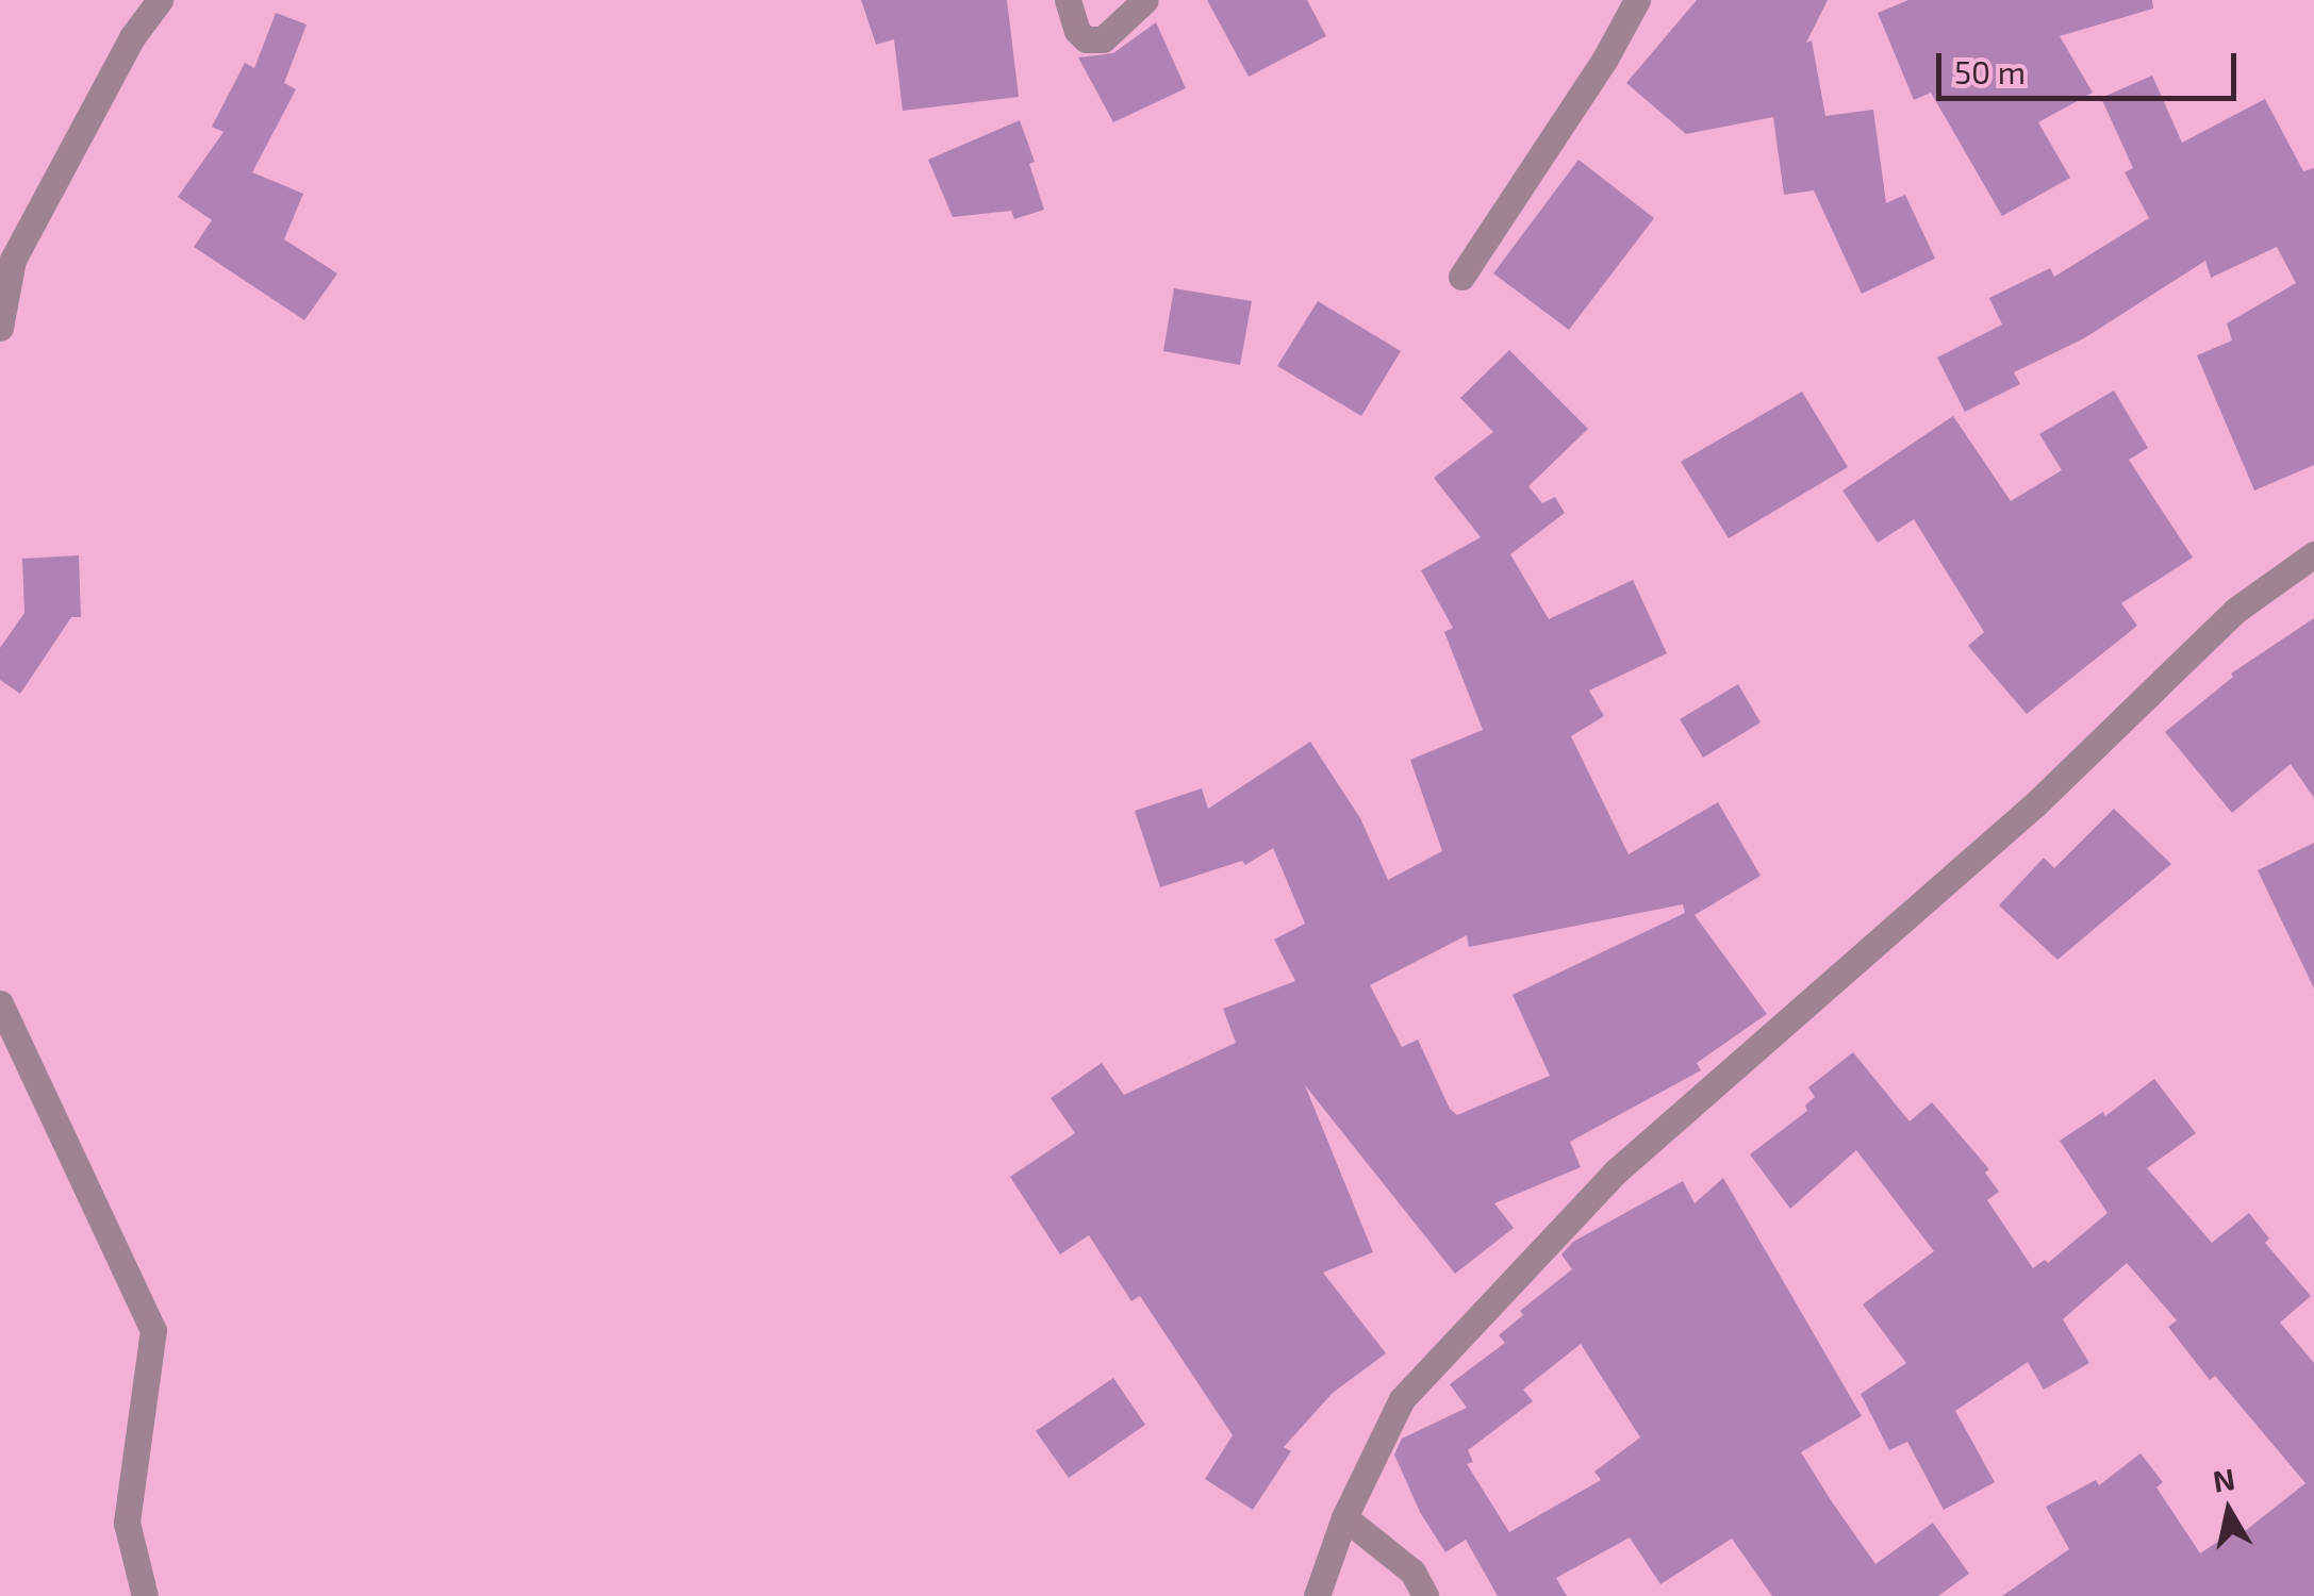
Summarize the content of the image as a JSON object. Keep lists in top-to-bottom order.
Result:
{
  "scale_bar": "50 m",
  "north": "top"
}
